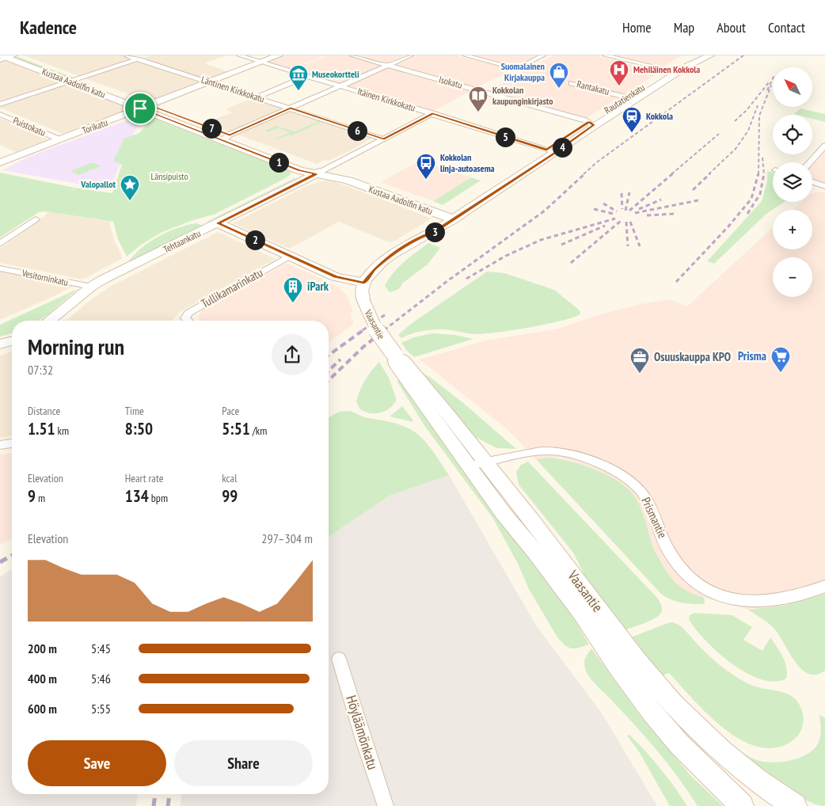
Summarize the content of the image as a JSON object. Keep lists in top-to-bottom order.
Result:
{
  "streets": {
    "main road": [
      "Kustaa Aadolfin katu",
      "Rautatienkatu",
      "Torikatu",
      "Tehtaankatu",
      "Vaasantie"
    ],
    "street": [
      "Isokatu",
      "Rantakatu",
      "Läntinen Kirkkokatu",
      "Itäinen Kirkkokatu",
      "Puistokatu",
      "Vesitorninkatu",
      "Tullikamarinkatu",
      "Prismantie",
      "Höyläämönkatu"
    ]
  },
  "crossings": [
    ["Isokatu", "Rautatienkatu"],
    ["Kustaa Aadolfin katu", "Rautatienkatu"],
    ["Kustaa Aadolfin katu", "Torikatu"],
    ["Kustaa Aadolfin katu", "Tehtaankatu"],
    ["Rantakatu", "Rautatienkatu"],
    ["Läntinen Kirkkokatu", "Torikatu"],
    ["Läntinen Kirkkokatu", "Tehtaankatu"],
    ["Rautatienkatu", "Itäinen Kirkkokatu"],
    ["Rautatienkatu", "Vaasantie"],
    ["Itäinen Kirkkokatu", "Torikatu"],
    ["Itäinen Kirkkokatu", "Tehtaankatu"],
    ["Puistokatu", "Torikatu"],
    ["Tehtaankatu", "Vesitorninkatu"],
    ["Vaasantie", "Prismantie"]
  ],
  "parks": ["Länsipuisto"],
  "places": {
    "hospital": ["Mehiläinen Kokkola"],
    "shop": ["Suomalainen Kirjakauppa"],
    "museum": ["Museokortteli"],
    "library": ["Kokkolan kaupunginkirjasto"],
    "station": ["Kokkola"],
    "bus stop": ["Kokkolan linja-autoasema"],
    "place": ["Valopallot"],
    "building": ["iPark"],
    "supermarket": ["Prisma"],
    "office": ["Osuuskauppa KPO"]
  },
  "north": "top left",
  "page": {
    "header": "Kadence",
    "nav": [
      "Home",
      "Map",
      "About",
      "Contact"
    ],
    "map_buttons": ["+", "−"],
    "pins": [
      "7",
      "6",
      "5",
      "4",
      "1",
      "3",
      "2"
    ],
    "heading": ["Morning run", "07:32"],
    "stats": [
      ["Distance", "1.51 km"],
      ["Time", "8:50"],
      ["Pace", "5:51 /km"],
      ["Elevation", "9 m"],
      ["Heart rate", "134 bpm"],
      ["kcal", "99"]
    ],
    "chart": ["Elevation", "297–304 m"],
    "list": [
      {
        "name": "200 m",
        "note": "5:45"
      },
      {
        "name": "400 m",
        "note": "5:46"
      },
      {
        "name": "600 m",
        "note": "5:55"
      }
    ],
    "buttons": ["Save", "Share"]
  }
}
